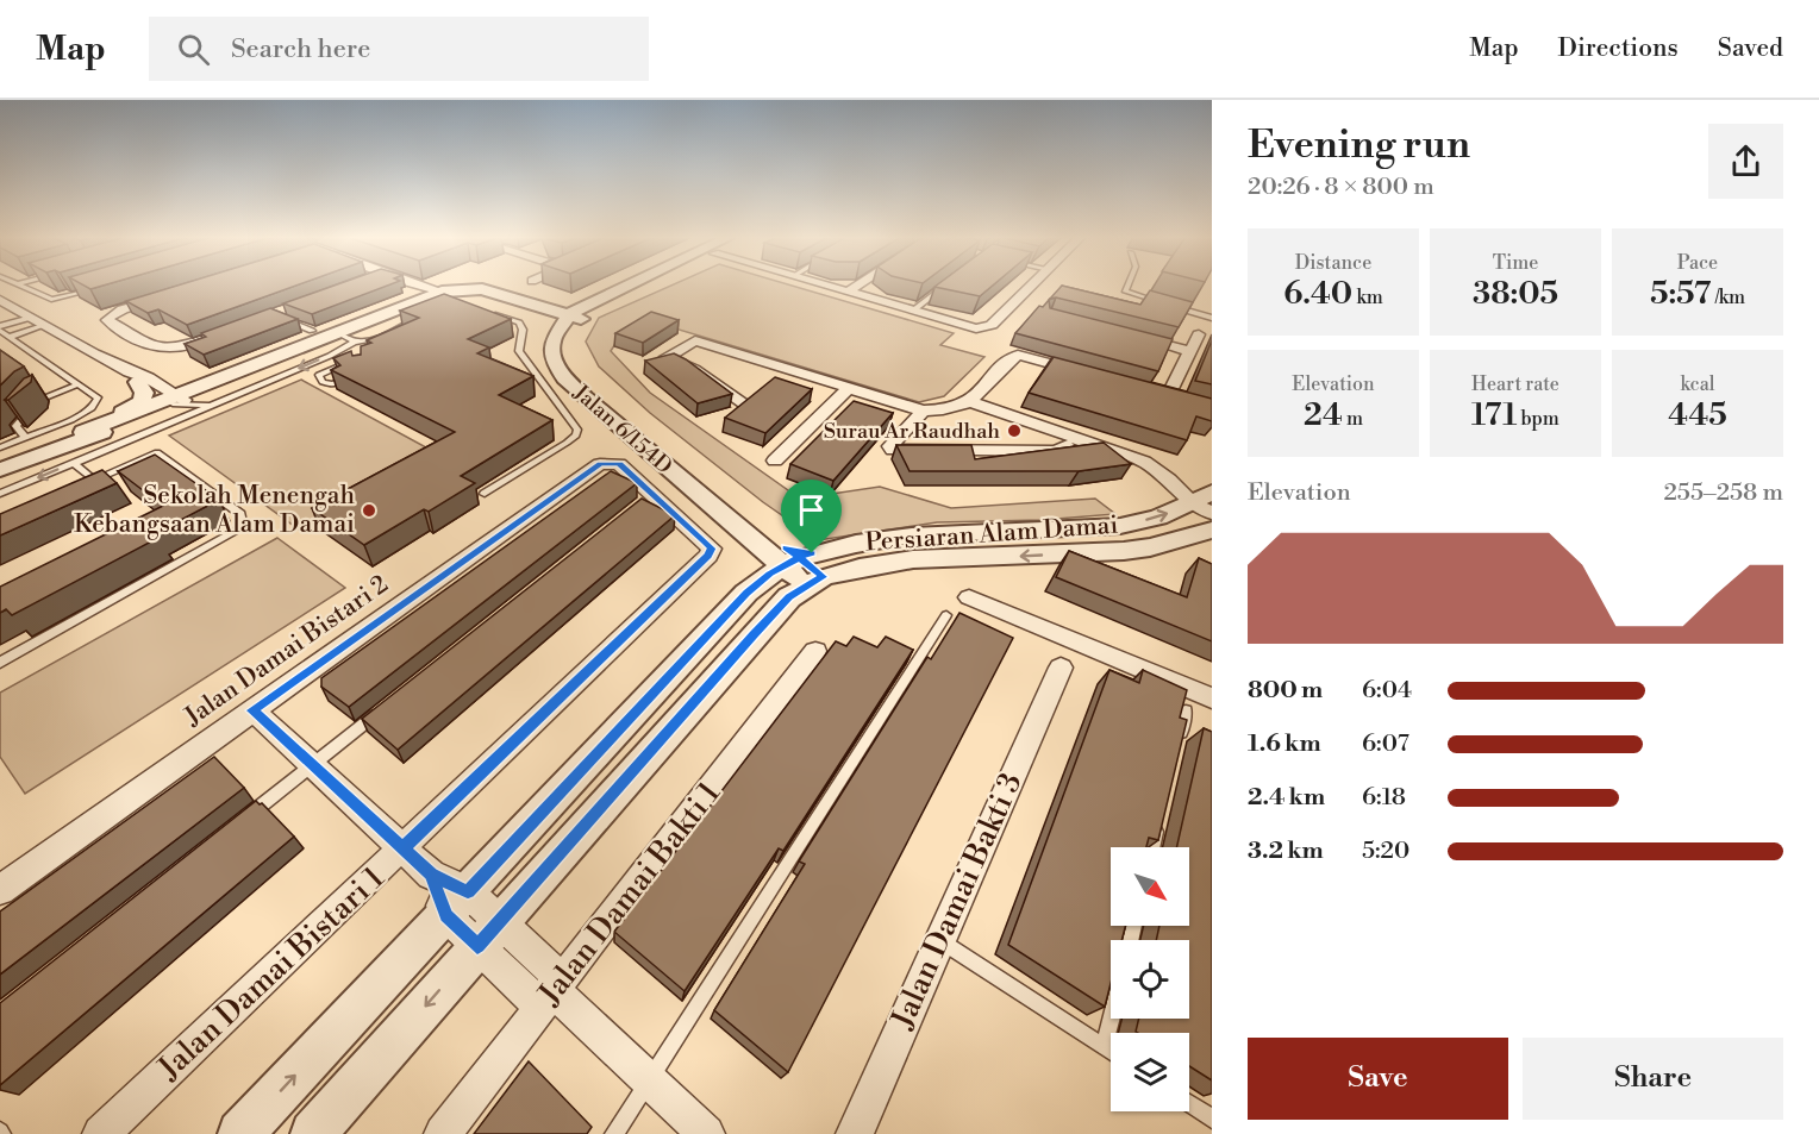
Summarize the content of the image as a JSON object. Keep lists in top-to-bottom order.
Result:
{
  "streets": {
    "street": [
      "Jalan 6/154D",
      "Persiaran Alam Damai",
      "Jalan Damai Bistari 2",
      "Jalan Damai Bakti 1",
      "Jalan Damai Bakti 3",
      "Jalan Damai Bistari 1"
    ]
  },
  "crossings": [
    ["Jalan 6/154D", "Persiaran Alam Damai"],
    ["Jalan Damai Bistari 2", "Jalan Damai Bistari 1"]
  ],
  "places": ["Surau Ar Raudhah", "Sekolah Menengah Kebangsaan Alam Damai"],
  "north": "bottom right",
  "page": {
    "header": "Map",
    "search": "Search here",
    "nav": ["Map", "Directions", "Saved"],
    "heading": ["Evening run", "20:26 · 8 × 800 m"],
    "stats": [
      ["Distance", "6.40 km"],
      ["Time", "38:05"],
      ["Pace", "5:57 /km"],
      ["Elevation", "24 m"],
      ["Heart rate", "171 bpm"],
      ["kcal", "445"]
    ],
    "chart": ["Elevation", "255–258 m"],
    "list": [
      {
        "name": "800 m",
        "note": "6:04"
      },
      {
        "name": "1.6 km",
        "note": "6:07"
      },
      {
        "name": "2.4 km",
        "note": "6:18"
      },
      {
        "name": "3.2 km",
        "note": "5:20"
      }
    ],
    "buttons": ["Save", "Share"]
  }
}
